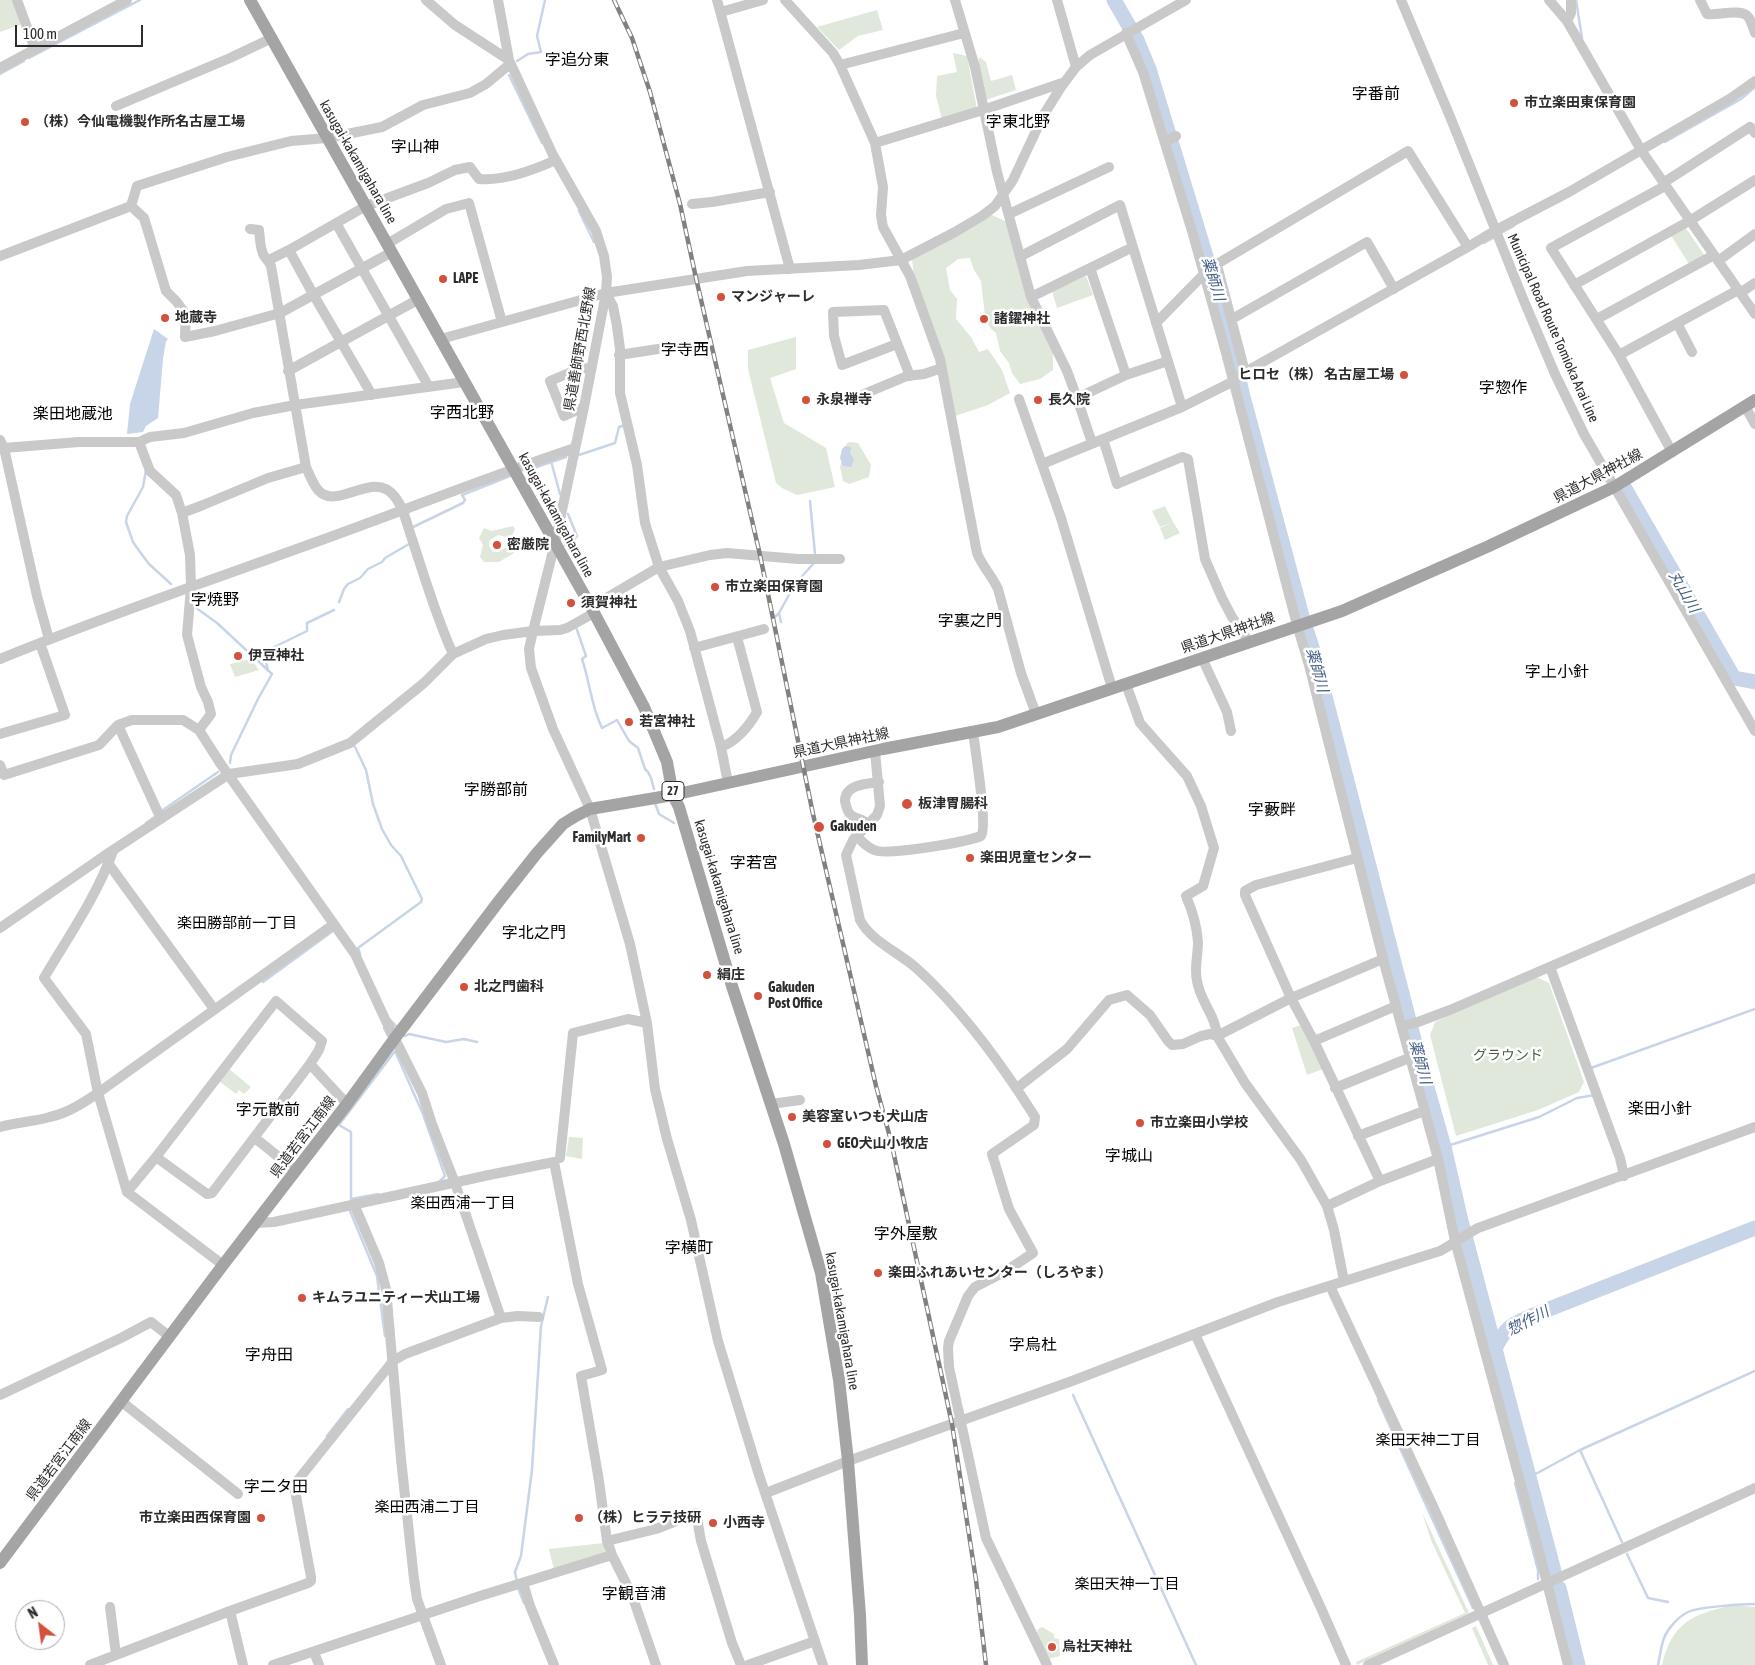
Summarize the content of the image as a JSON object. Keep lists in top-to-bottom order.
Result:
{
  "streets": {
    "main road": [
      "kasugai-kakamigahara line",
      "県道大県神社線",
      "27",
      "県道若宮江南線"
    ],
    "street": ["Municipal Road Route Tomioka Arai Line", "県道善師野西北野線"]
  },
  "crossings": [
    ["kasugai-kakamigahara line", "県道善師野西北野線"],
    ["kasugai-kakamigahara line", "県道大県神社線"],
    ["kasugai-kakamigahara line", "県道若宮江南線"],
    ["Municipal Road Route Tomioka Arai Line", "県道大県神社線"],
    ["県道善師野西北野線", "県道若宮江南線"],
    ["県道大県神社線", "県道若宮江南線"]
  ],
  "districts": [
    "字追分東",
    "字番前",
    "字東北野",
    "字山神",
    "字寺西",
    "字惣作",
    "字西北野",
    "楽田地蔵池",
    "字焼野",
    "字裏之門",
    "字上小針",
    "字勝部前",
    "字藪畔",
    "字若宮",
    "楽田勝部前一丁目",
    "字北之門",
    "楽田小針",
    "字元散前",
    "字城山",
    "楽田西浦一丁目",
    "字外屋敷",
    "字横町",
    "字烏杜",
    "字舟田",
    "楽田天神二丁目",
    "字二タ田",
    "楽田西浦二丁目",
    "楽田天神一丁目",
    "字観音浦"
  ],
  "water": ["薬師川", "丸山川", "惣作川"],
  "parks": ["グラウンド"],
  "places": [
    "市立楽田東保育園",
    "（株）今仙電機製作所名古屋工場",
    "LAPE",
    "マンジャーレ",
    "地蔵寺",
    "諸鑃神社",
    "ヒロセ（株） 名古屋工場",
    "永泉禅寺",
    "長久院",
    "密厳院",
    "市立楽田保育園",
    "須賀神社",
    "伊豆神社",
    "若宮神社",
    "板津胃腸科",
    "Gakuden",
    "FamilyMart",
    "楽田児童センター",
    "絹庄",
    "北之門歯科",
    "Gakuden Post Office",
    "美容室いつも犬山店",
    "市立楽田小学校",
    "GEO犬山小牧店",
    "楽田ふれあいセンター（しろやま）",
    "キムラユニティー犬山工場",
    "市立楽田西保育園",
    "（株）ヒラテ技研",
    "小西寺",
    "烏社天神社"
  ],
  "scale_bar": "100 m",
  "north": "top left"
}
